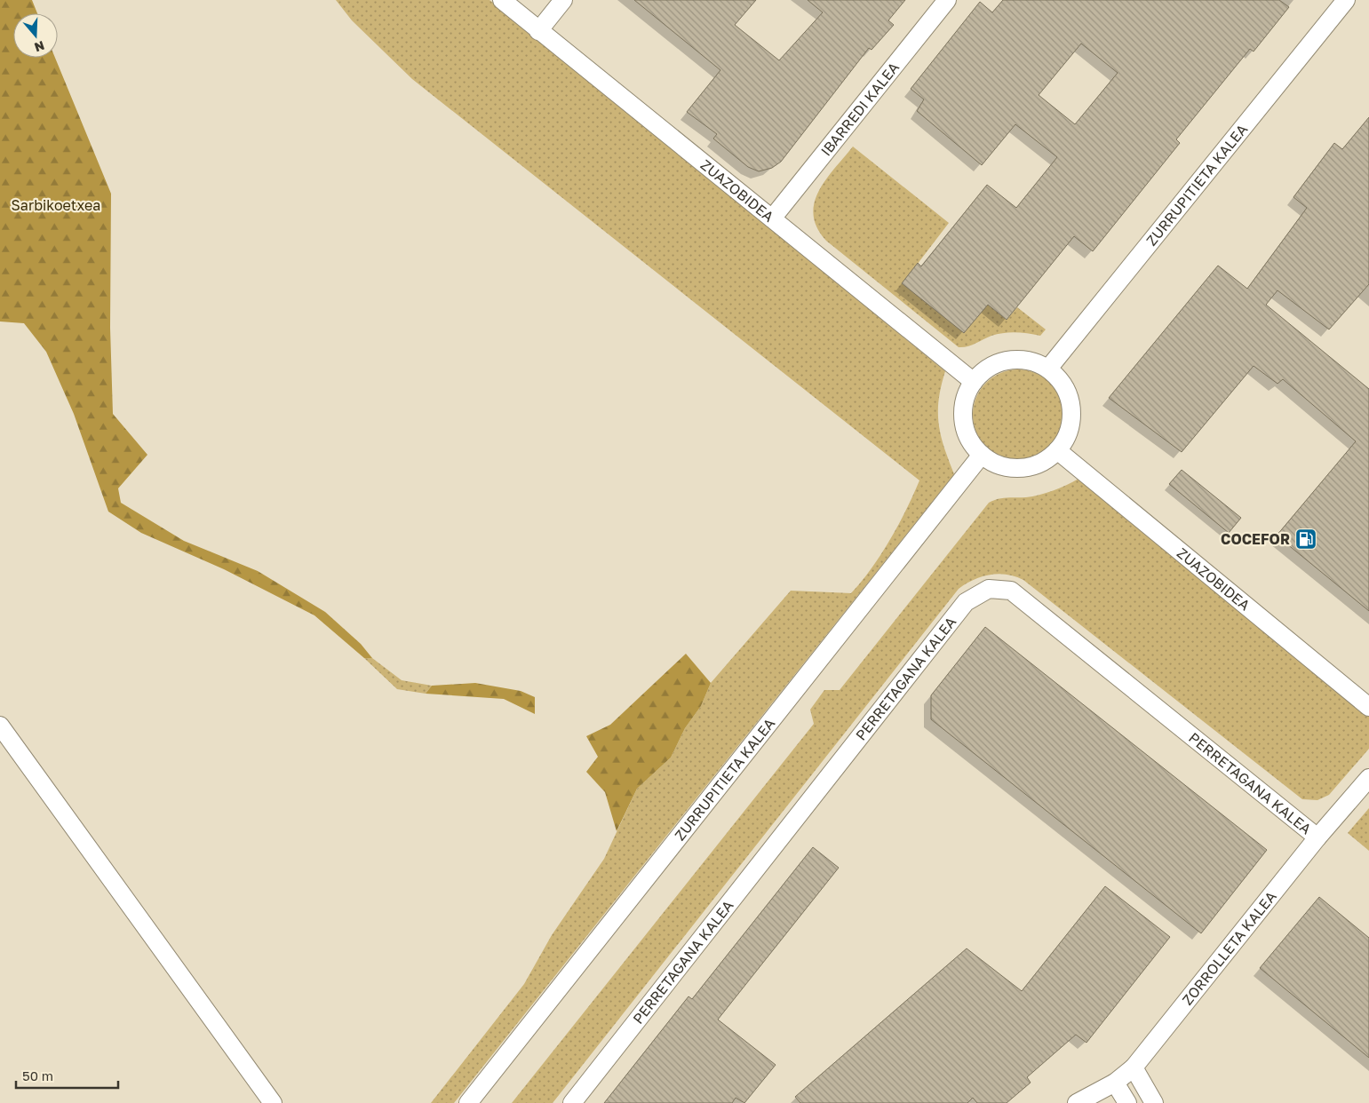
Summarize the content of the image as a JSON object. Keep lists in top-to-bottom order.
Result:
{
  "streets": {
    "street": [
      "IBARREDI KALEA",
      "ZURRUPITIETA KALEA",
      "ZUAZOBIDEA",
      "PERRETAGANA KALEA",
      "ZORROLLETA KALEA"
    ]
  },
  "crossings": [
    ["IBARREDI KALEA", "ZUAZOBIDEA"],
    ["ZURRUPITIETA KALEA", "ZUAZOBIDEA"],
    ["PERRETAGANA KALEA", "ZORROLLETA KALEA"]
  ],
  "parks": ["Sarbikoetxea"],
  "places": {
    "fuel station": ["COCEFOR"]
  },
  "scale_bar": "50 m",
  "north": "bottom"
}
